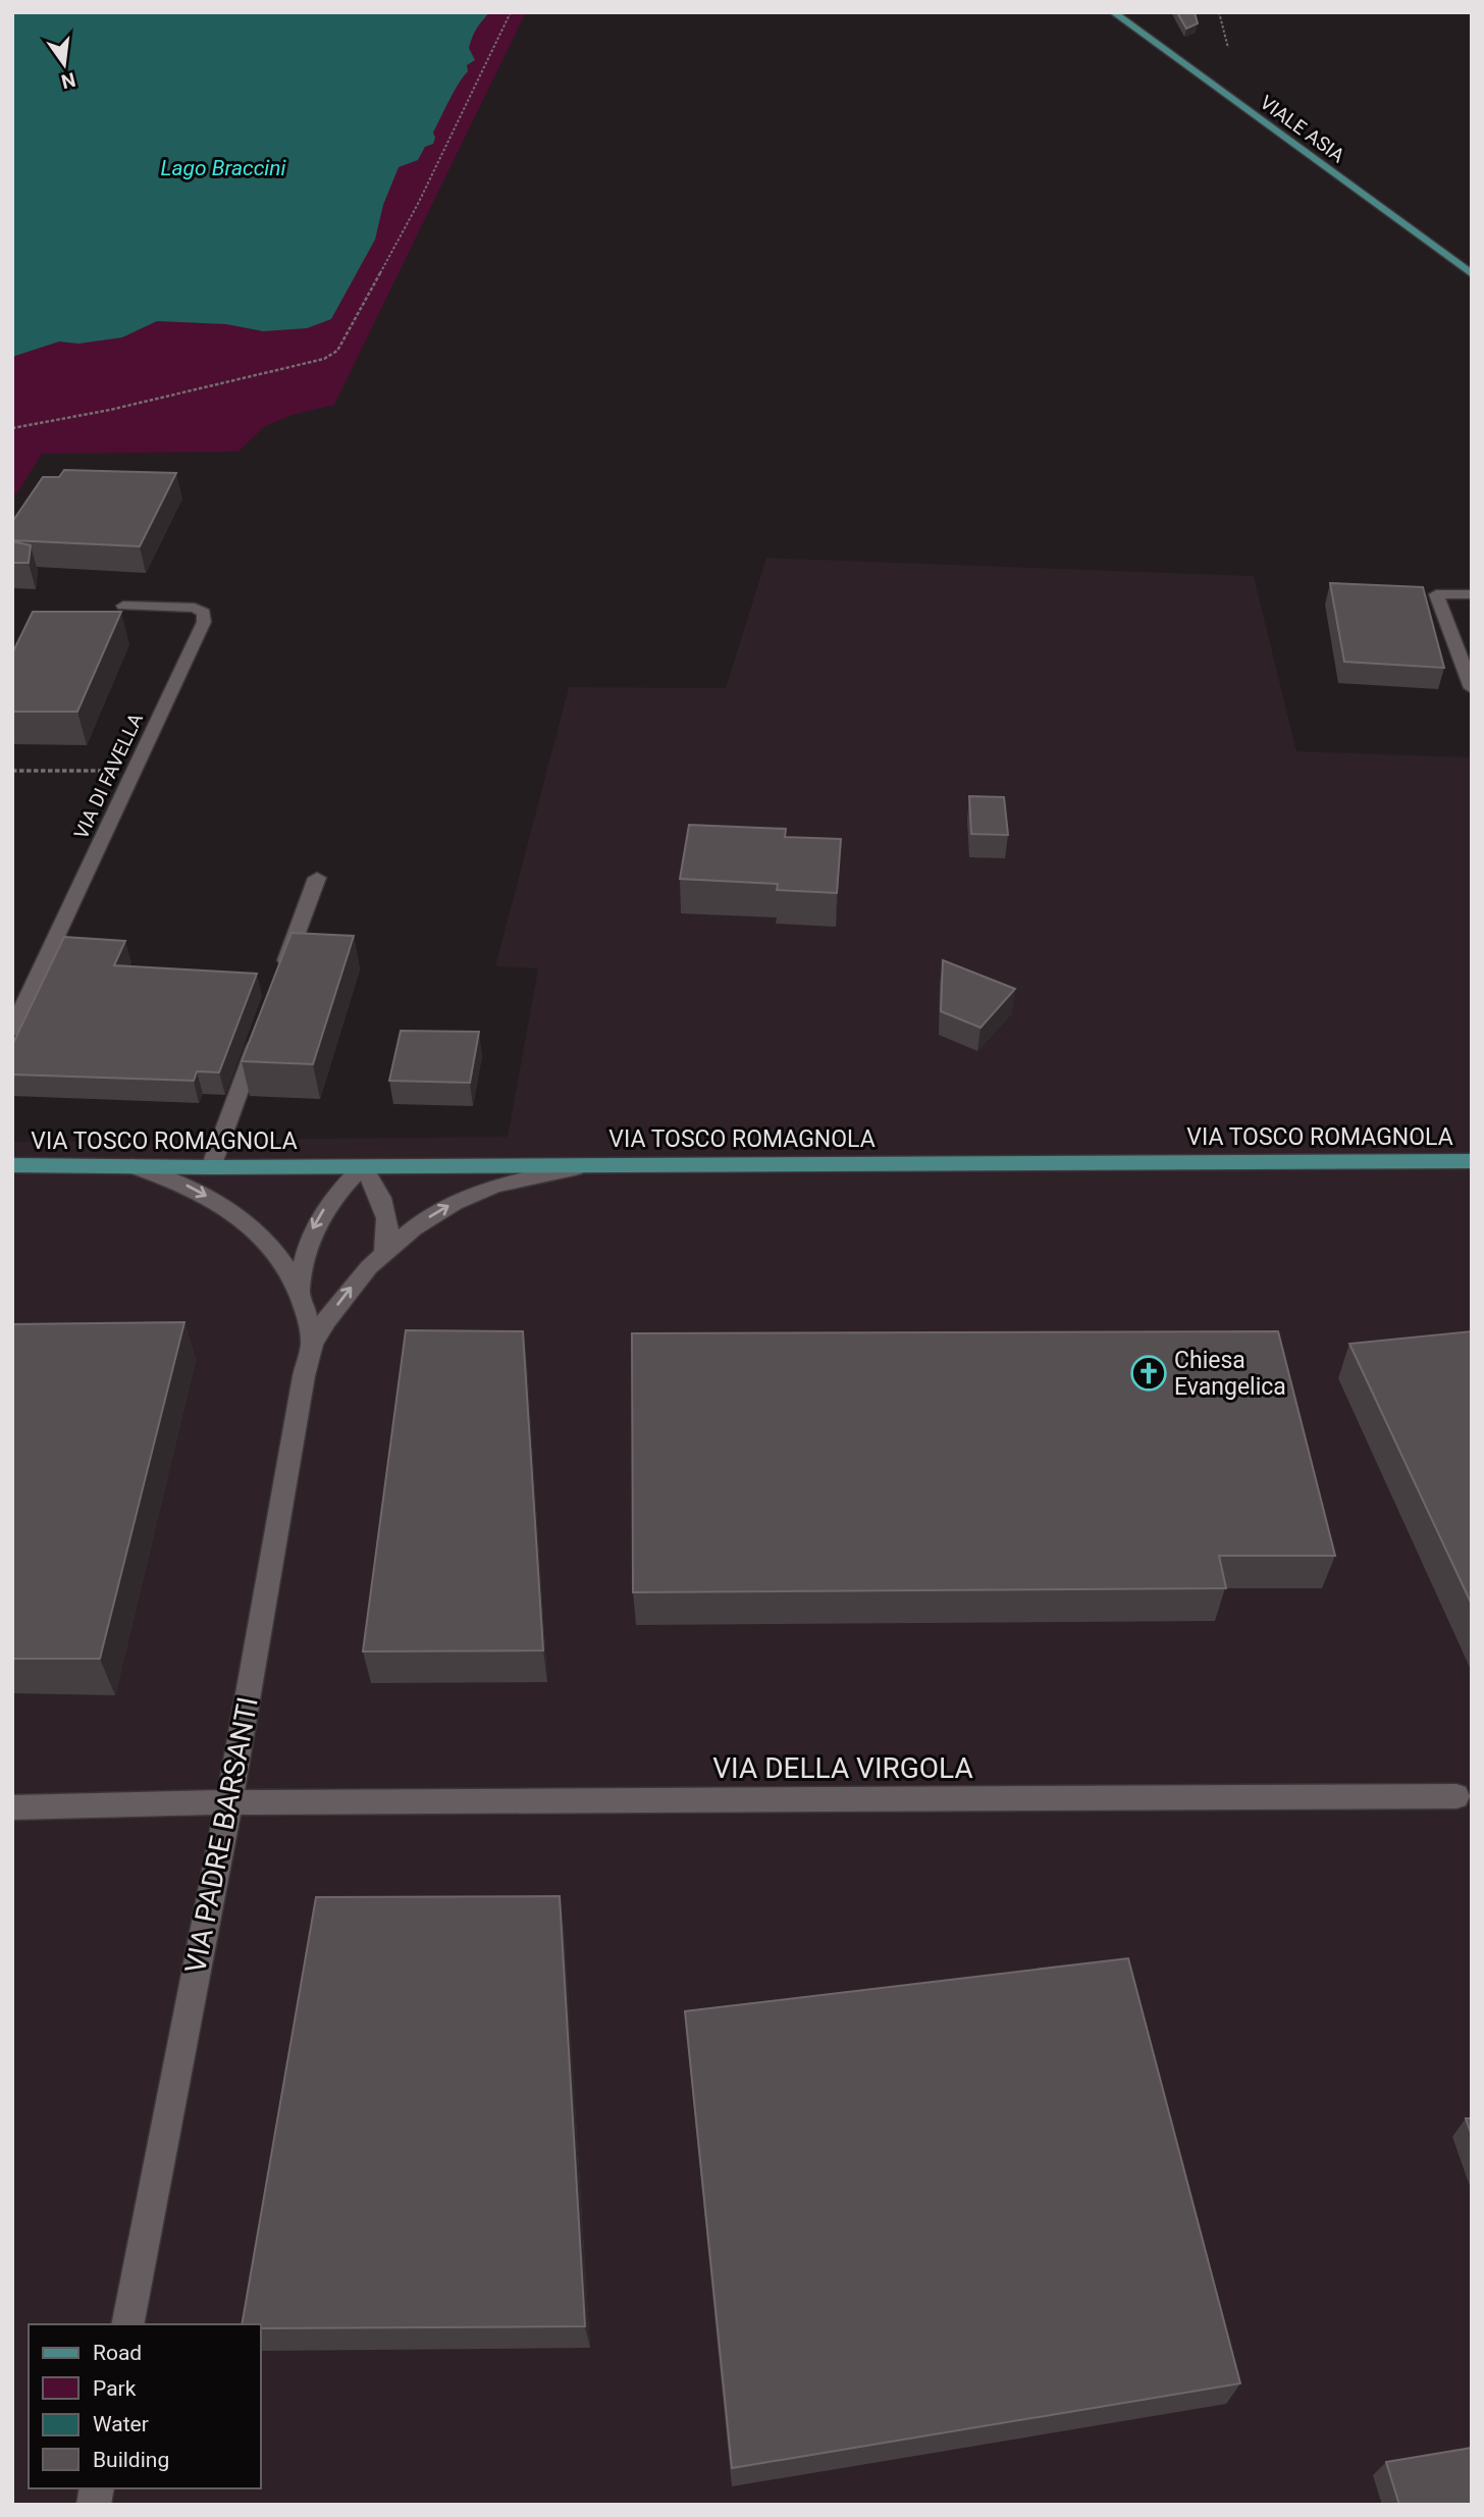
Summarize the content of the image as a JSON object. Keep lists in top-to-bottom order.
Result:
{
  "streets": {
    "main road": ["VIALE ASIA", "VIA TOSCO ROMAGNOLA"],
    "street": ["VIA DI FAVELLA", "VIA DELLA VIRGOLA", "VIA PADRE BARSANTI"]
  },
  "crossings": [
    ["VIA TOSCO ROMAGNOLA", "VIA PADRE BARSANTI"],
    ["VIA DELLA VIRGOLA", "VIA PADRE BARSANTI"]
  ],
  "water": ["Lago Braccini"],
  "places": {
    "church": ["Chiesa Evangelica"]
  },
  "legend": [
    "Road",
    "Park",
    "Water",
    "Building"
  ],
  "north": "bottom"
}
